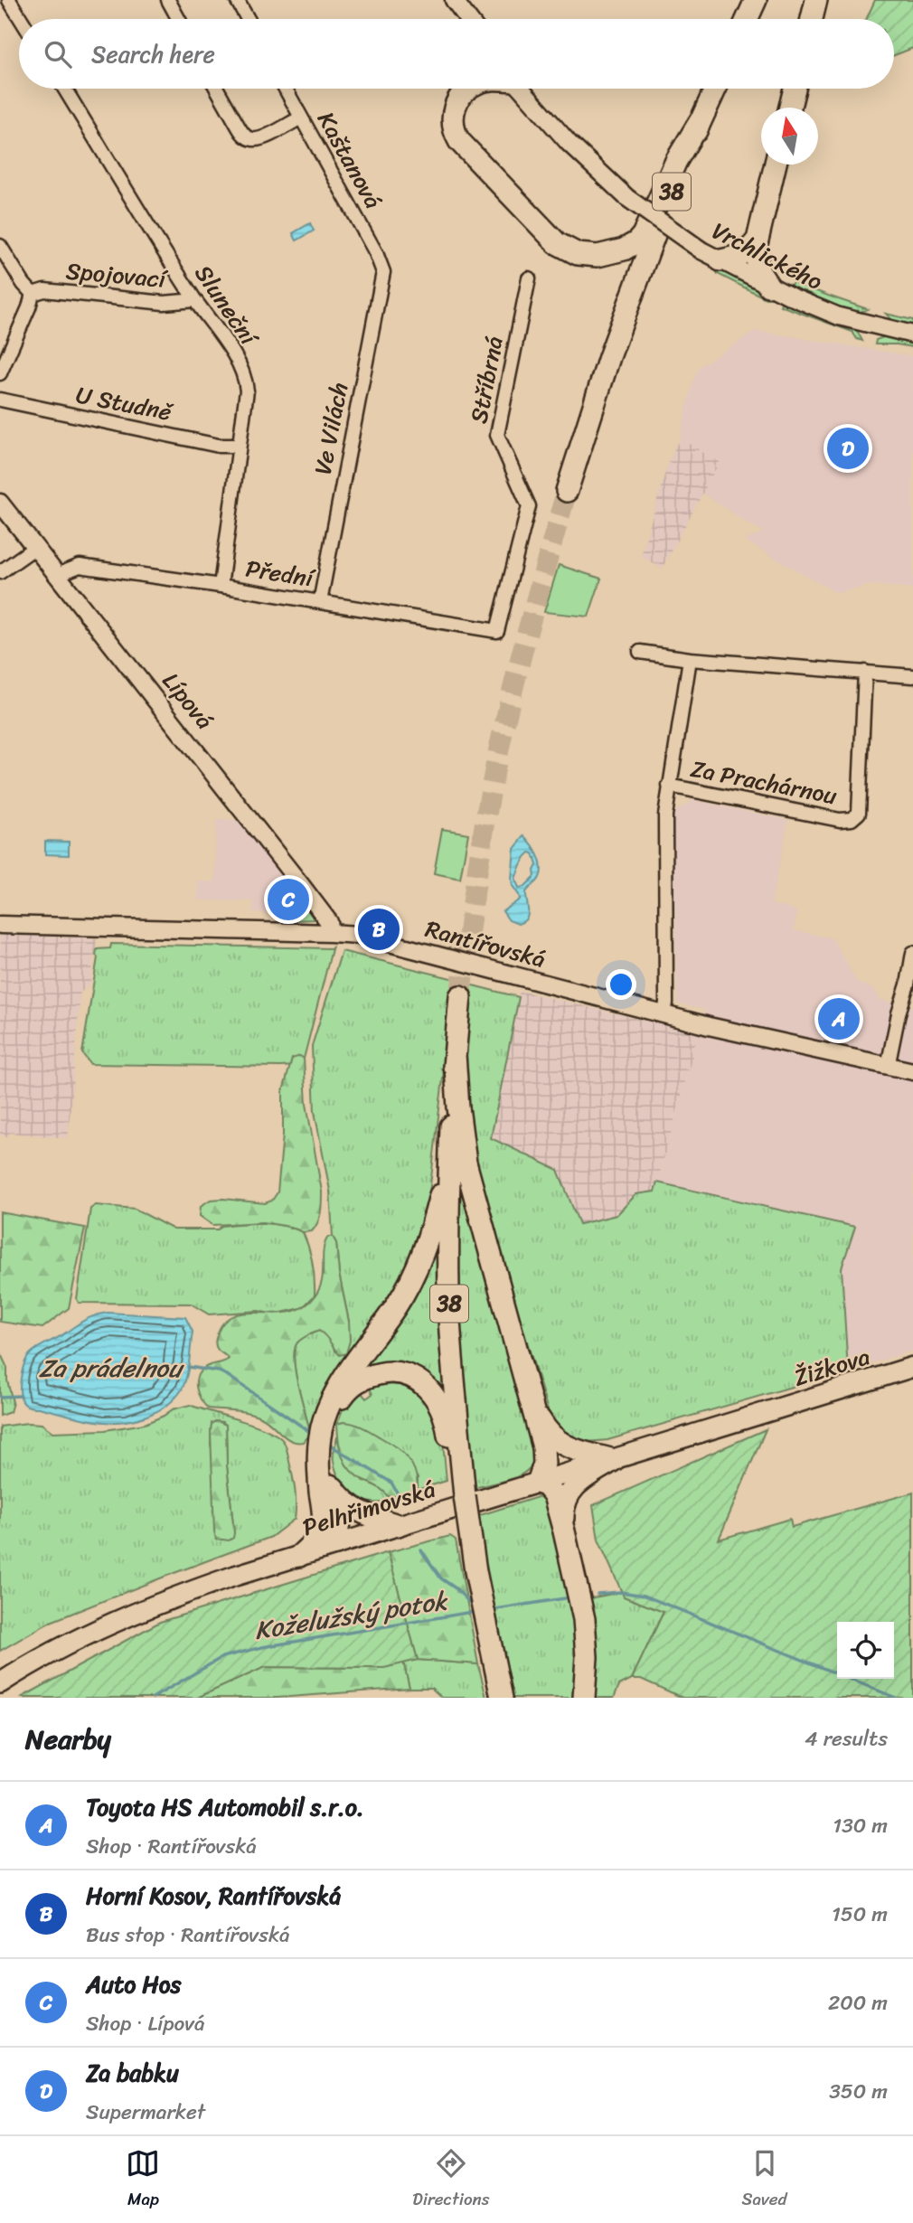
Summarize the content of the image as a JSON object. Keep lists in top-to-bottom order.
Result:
{
  "streets": {
    "main road": ["38", "Žižkova", "Pelhřimovská"],
    "street": [
      "Kaštanová",
      "Vrchlického",
      "Spojovací",
      "Sluneční",
      "Stříbrná",
      "U Studně",
      "Ve Vilách",
      "Přední",
      "Lípová",
      "Za Prachárnou",
      "Rantířovská"
    ]
  },
  "crossings": [
    ["Kaštanová", "Ve Vilách"],
    ["Spojovací", "Sluneční"],
    ["Sluneční", "U Studně"],
    ["Sluneční", "Přední"],
    ["Stříbrná", "Přední"],
    ["Ve Vilách", "Přední"],
    ["Přední", "Lípová"],
    ["Lípová", "Rantířovská"],
    ["Za Prachárnou", "Rantířovská"],
    ["Žižkova", "Pelhřimovská"]
  ],
  "water": ["Za prádelnou", "Koželužský potok"],
  "north": "top",
  "page": {
    "search": "Search here",
    "pins": [
      "D",
      "C",
      "B",
      "A"
    ],
    "heading": ["Nearby", "4 results"],
    "list": [
      {
        "mark": "A",
        "name": "Toyota HS Automobil s.r.o.",
        "note": "Shop · Rantířovská",
        "value": "130 m"
      },
      {
        "mark": "B",
        "name": "Horní Kosov, Rantířovská",
        "note": "Bus stop · Rantířovská",
        "value": "150 m"
      },
      {
        "mark": "C",
        "name": "Auto Hos",
        "note": "Shop · Lípová",
        "value": "200 m"
      },
      {
        "mark": "D",
        "name": "Za babku",
        "note": "Supermarket",
        "value": "350 m"
      }
    ],
    "nav": ["Map", "Directions", "Saved"]
  }
}
